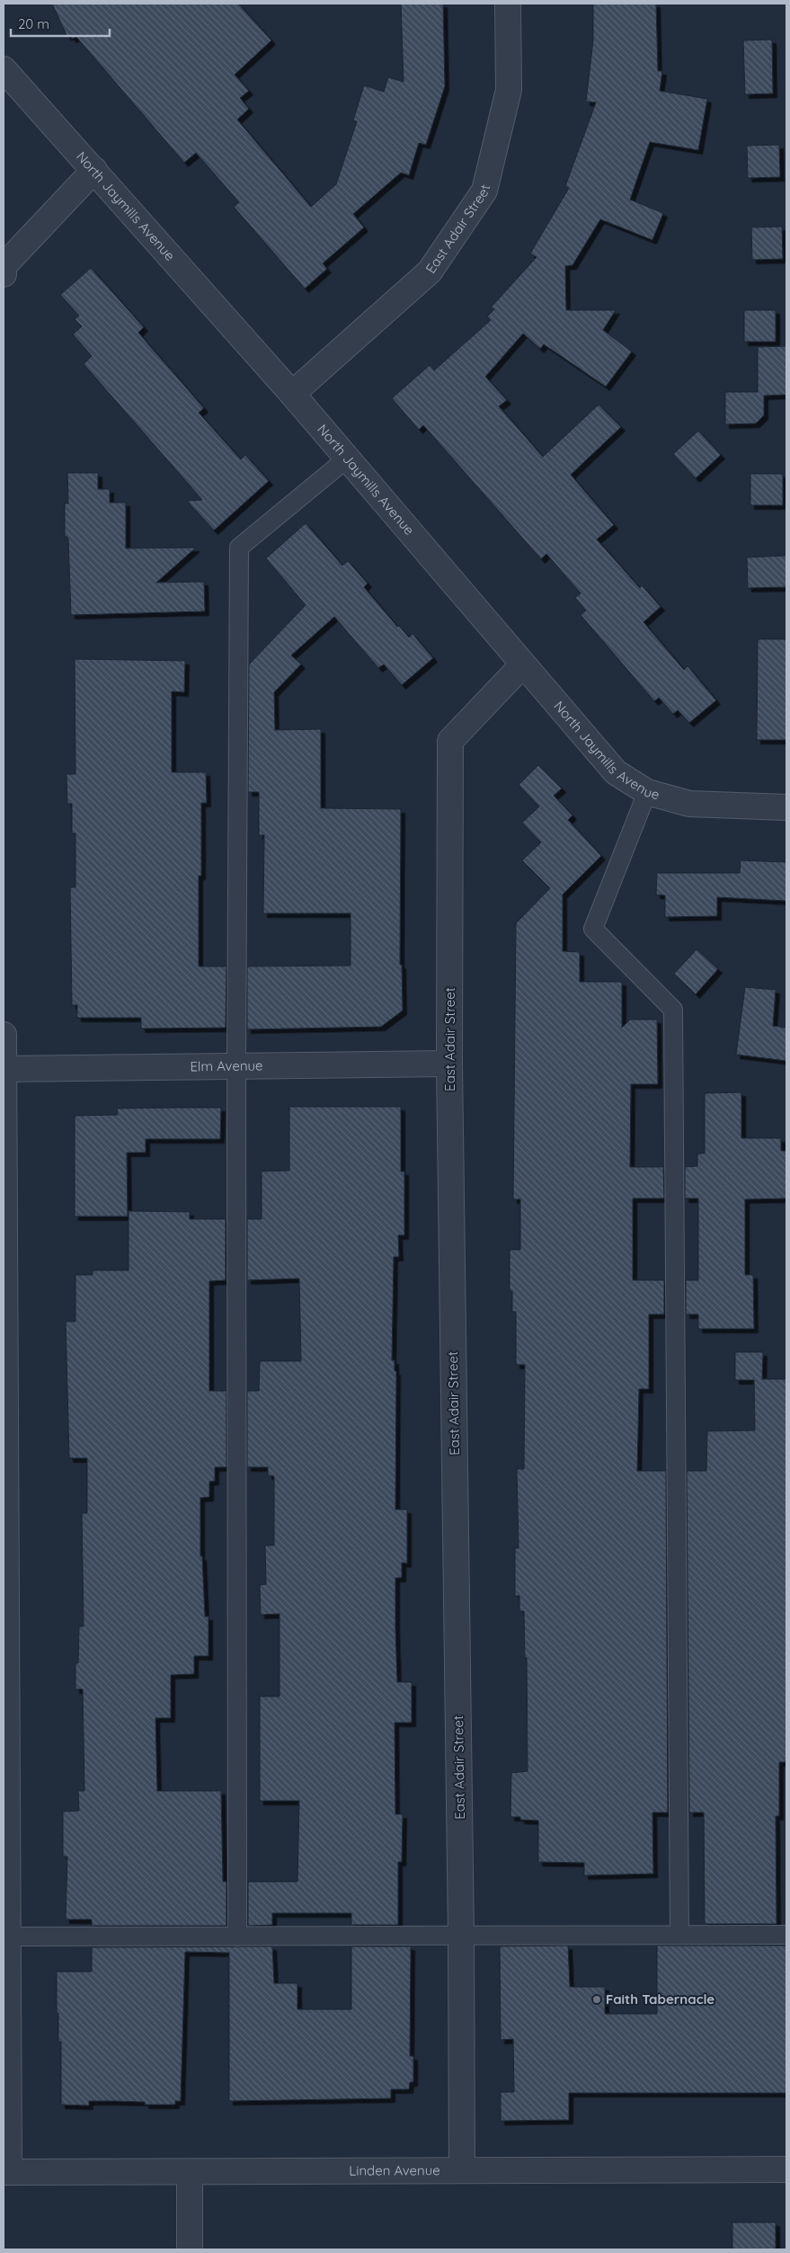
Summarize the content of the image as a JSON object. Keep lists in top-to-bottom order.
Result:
{
  "streets": {
    "street": [
      "North Jaymills Avenue",
      "East Adair Street",
      "Elm Avenue",
      "Linden Avenue"
    ]
  },
  "crossings": [
    ["North Jaymills Avenue", "East Adair Street"],
    ["East Adair Street", "Elm Avenue"],
    ["East Adair Street", "Linden Avenue"]
  ],
  "places": ["Faith Tabernacle"],
  "scale_bar": "20 m"
}
